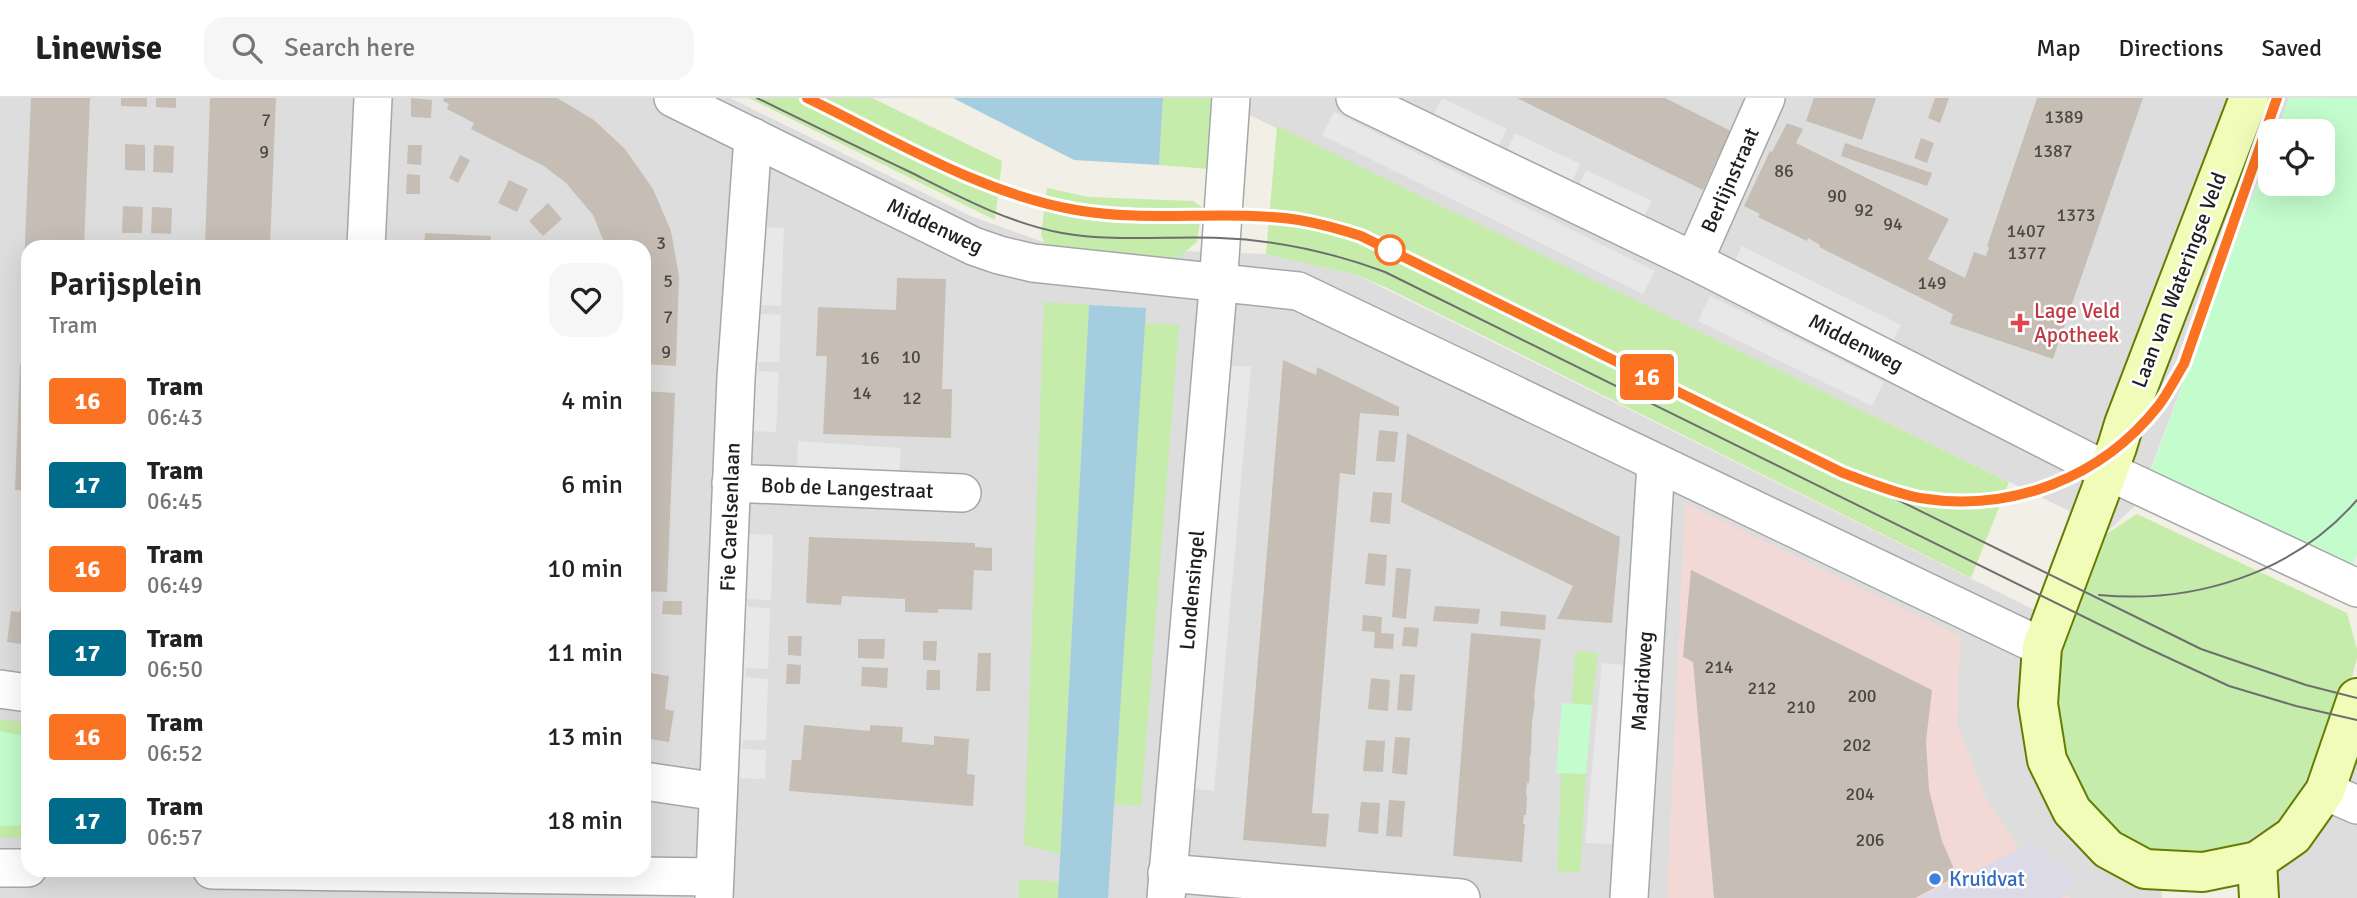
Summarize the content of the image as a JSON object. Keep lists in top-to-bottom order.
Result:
{
  "streets": {
    "street": [
      "Berlijnstraat",
      "Middenweg",
      "Laan van Wateringse Veld",
      "Bob de Langestraat",
      "Fie Carelsenlaan",
      "Londensingel",
      "Madridweg"
    ]
  },
  "crossings": [
    ["Berlijnstraat", "Middenweg"],
    ["Middenweg", "Laan van Wateringse Veld"],
    ["Middenweg", "Fie Carelsenlaan"],
    ["Middenweg", "Londensingel"],
    ["Middenweg", "Madridweg"],
    ["Bob de Langestraat", "Fie Carelsenlaan"]
  ],
  "places": {
    "health": ["Lage Veld Apotheek"],
    "other": ["Kruidvat"]
  },
  "lines": ["tram line 16"],
  "house_numbers": [
    "1389",
    "7",
    "1387",
    "9",
    "86",
    "90",
    "92",
    "1373",
    "94",
    "1407",
    "3",
    "1377",
    "5",
    "149",
    "7",
    "9",
    "10",
    "16",
    "14",
    "12",
    "214",
    "212",
    "200",
    "210",
    "202",
    "204",
    "206"
  ],
  "page": {
    "header": "Linewise",
    "search": "Search here",
    "nav": ["Map", "Directions", "Saved"],
    "on_map": "16",
    "heading": ["Parijsplein", "Tram"],
    "list": [
      {
        "mark": "16",
        "name": "Tram",
        "note": "06:43",
        "value": "4 min"
      },
      {
        "mark": "17",
        "name": "Tram",
        "note": "06:45",
        "value": "6 min"
      },
      {
        "mark": "16",
        "name": "Tram",
        "note": "06:49",
        "value": "10 min"
      },
      {
        "mark": "17",
        "name": "Tram",
        "note": "06:50",
        "value": "11 min"
      },
      {
        "mark": "16",
        "name": "Tram",
        "note": "06:52",
        "value": "13 min"
      },
      {
        "mark": "17",
        "name": "Tram",
        "note": "06:57",
        "value": "18 min"
      }
    ]
  }
}
